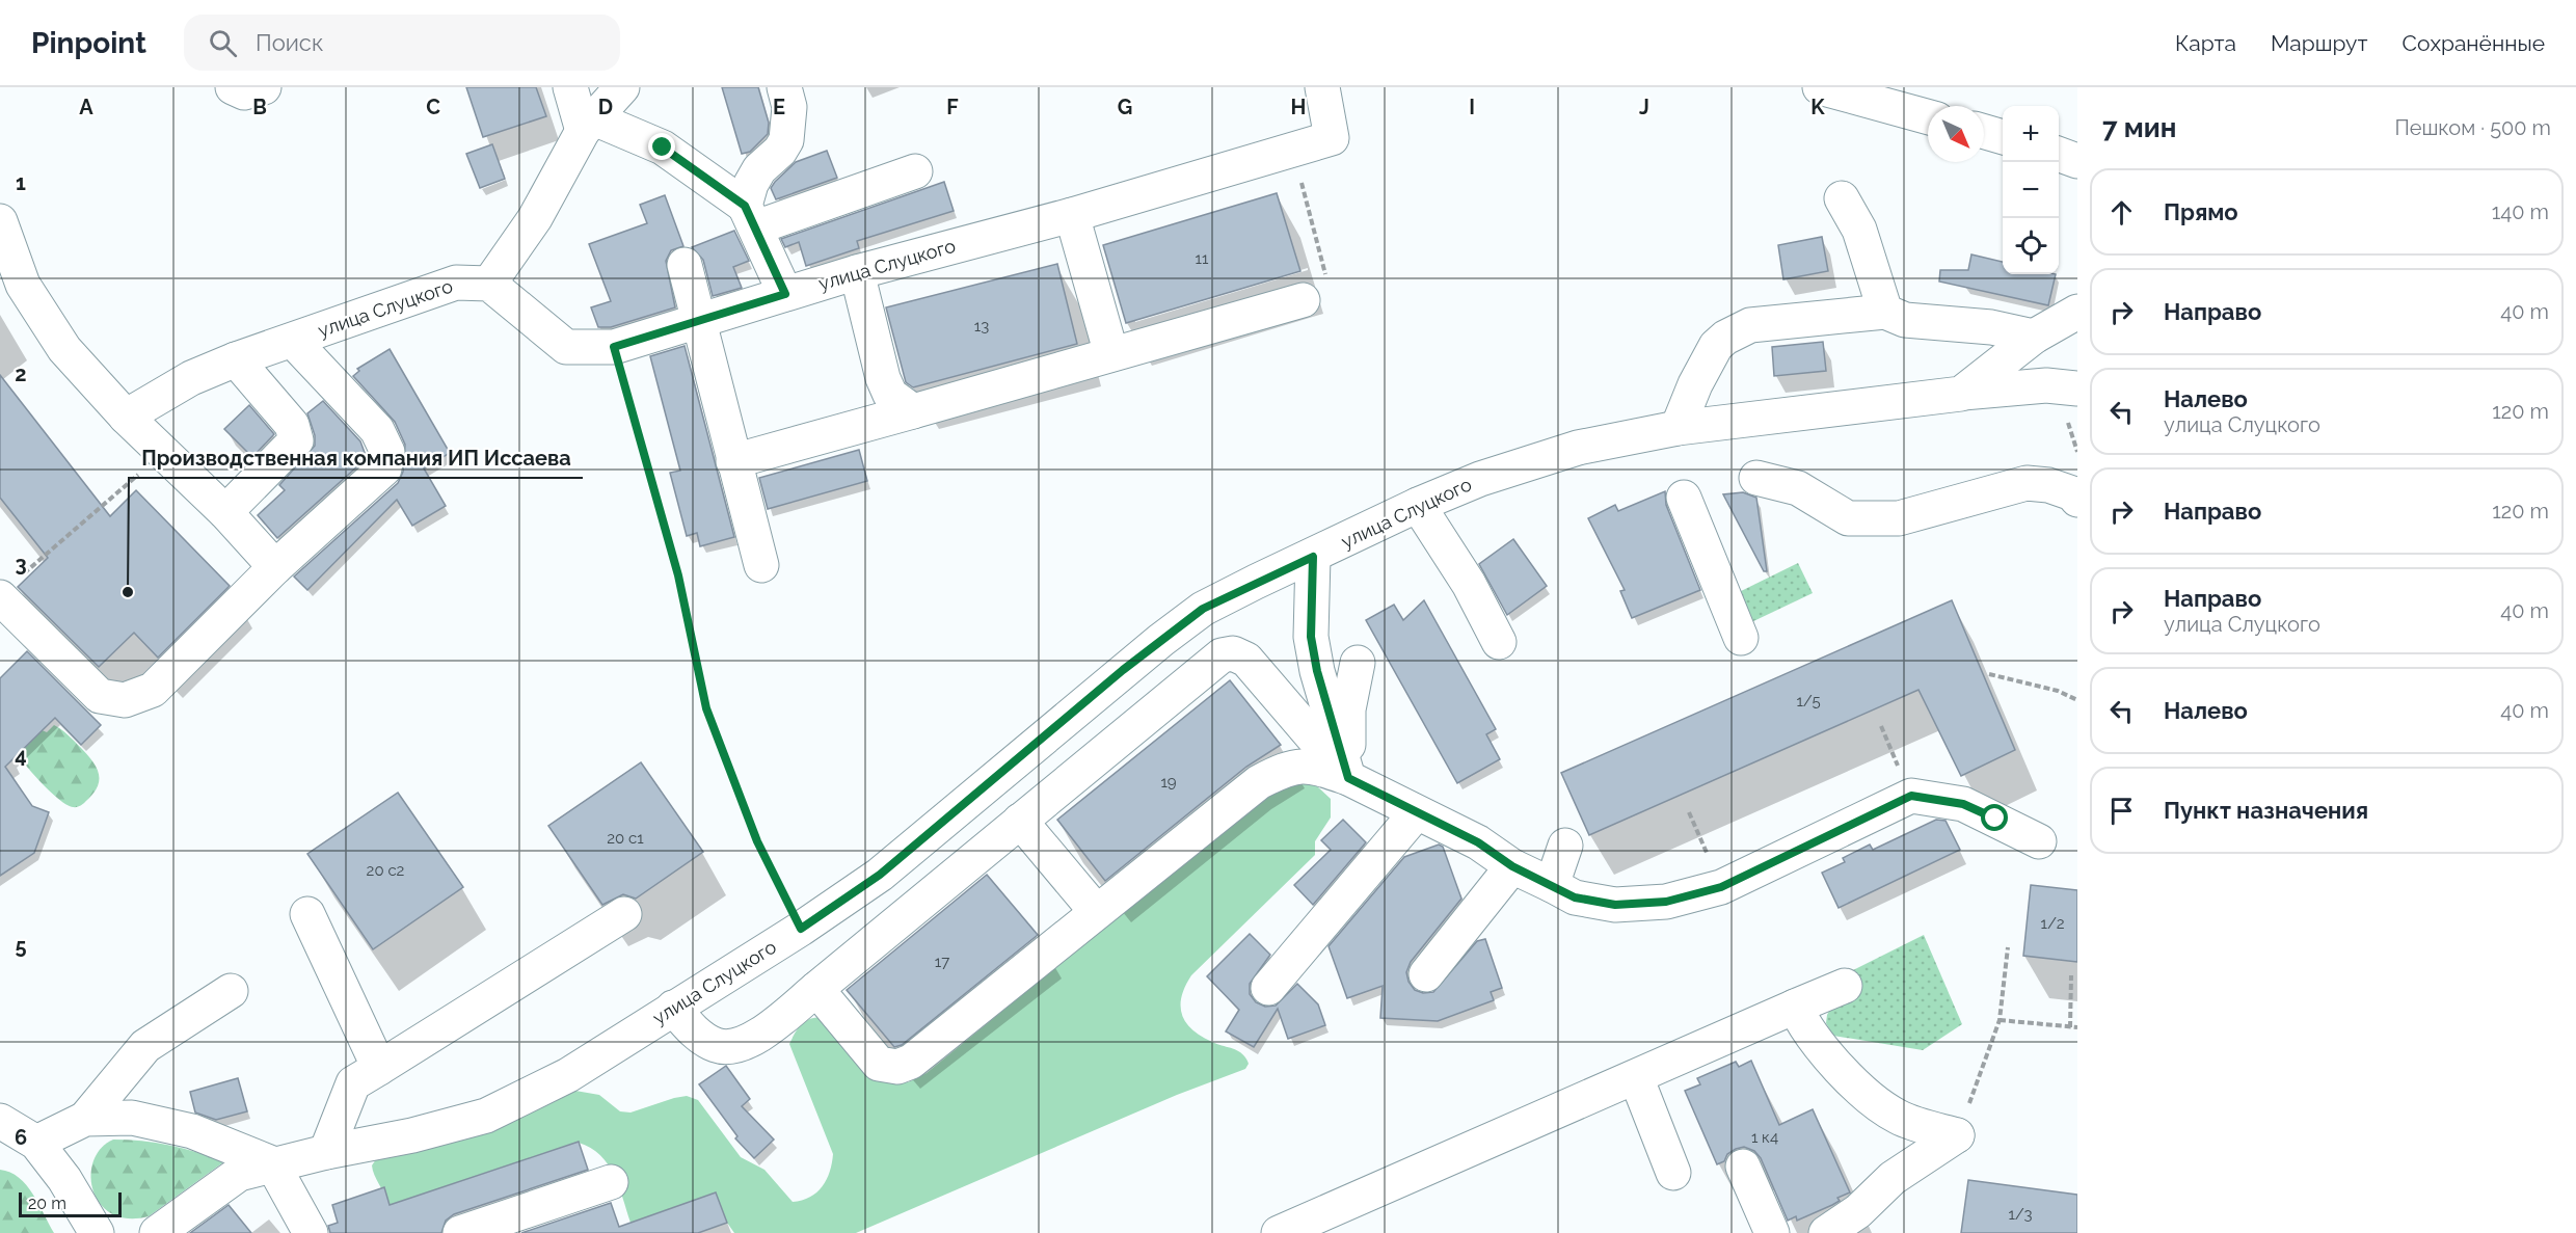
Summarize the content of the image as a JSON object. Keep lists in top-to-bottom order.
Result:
{
  "streets": {
    "street": ["улица Слуцкого"]
  },
  "places": ["Производственная компания ИП Иссаева"],
  "house_numbers": [
    "11",
    "13",
    "1/5",
    "19",
    "20 с1",
    "20 с2",
    "1/2",
    "17",
    "1 к4",
    "1/3"
  ],
  "scale_bar": "20 m",
  "north": "bottom right",
  "page": {
    "header": "Pinpoint",
    "search": "Поиск",
    "nav": ["Карта", "Маршрут", "Сохранённые"],
    "heading": ["7 мин", "Пешком · 500 m"],
    "map_buttons": ["+", "−"],
    "list": [
      ["Прямо", "140 m"],
      ["Направо", "40 m"],
      ["Налево", "улица Слуцкого", "120 m"],
      ["Направо", "120 m"],
      ["Направо", "улица Слуцкого", "40 m"],
      ["Налево", "40 m"],
      "Пункт назначения"
    ],
    "scale": "20 m"
  },
  "grid": {
    "columns": [
      "A",
      "B",
      "C",
      "D",
      "E",
      "F",
      "G",
      "H",
      "I",
      "J",
      "K"
    ],
    "rows": [
      "1",
      "2",
      "3",
      "4",
      "5",
      "6"
    ]
  }
}
